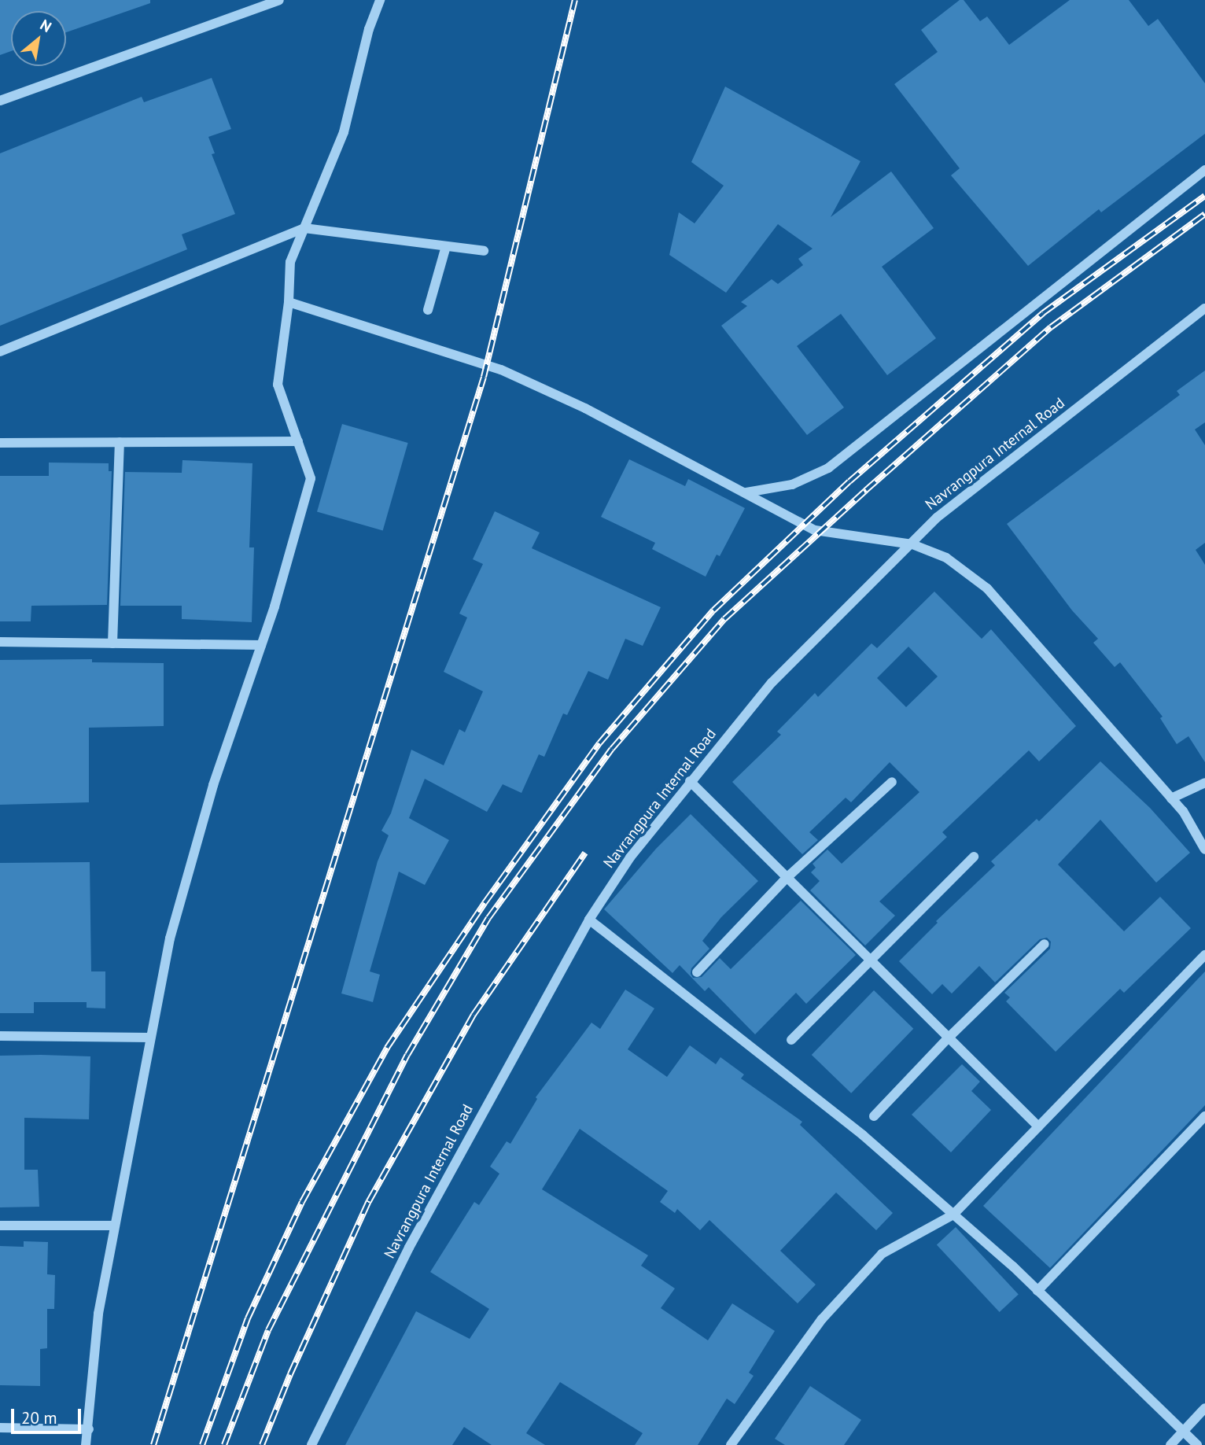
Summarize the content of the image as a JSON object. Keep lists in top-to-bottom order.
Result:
{
  "streets": {
    "street": ["Navrangpura Internal Road"]
  },
  "scale_bar": "20 m",
  "north": "top right"
}
